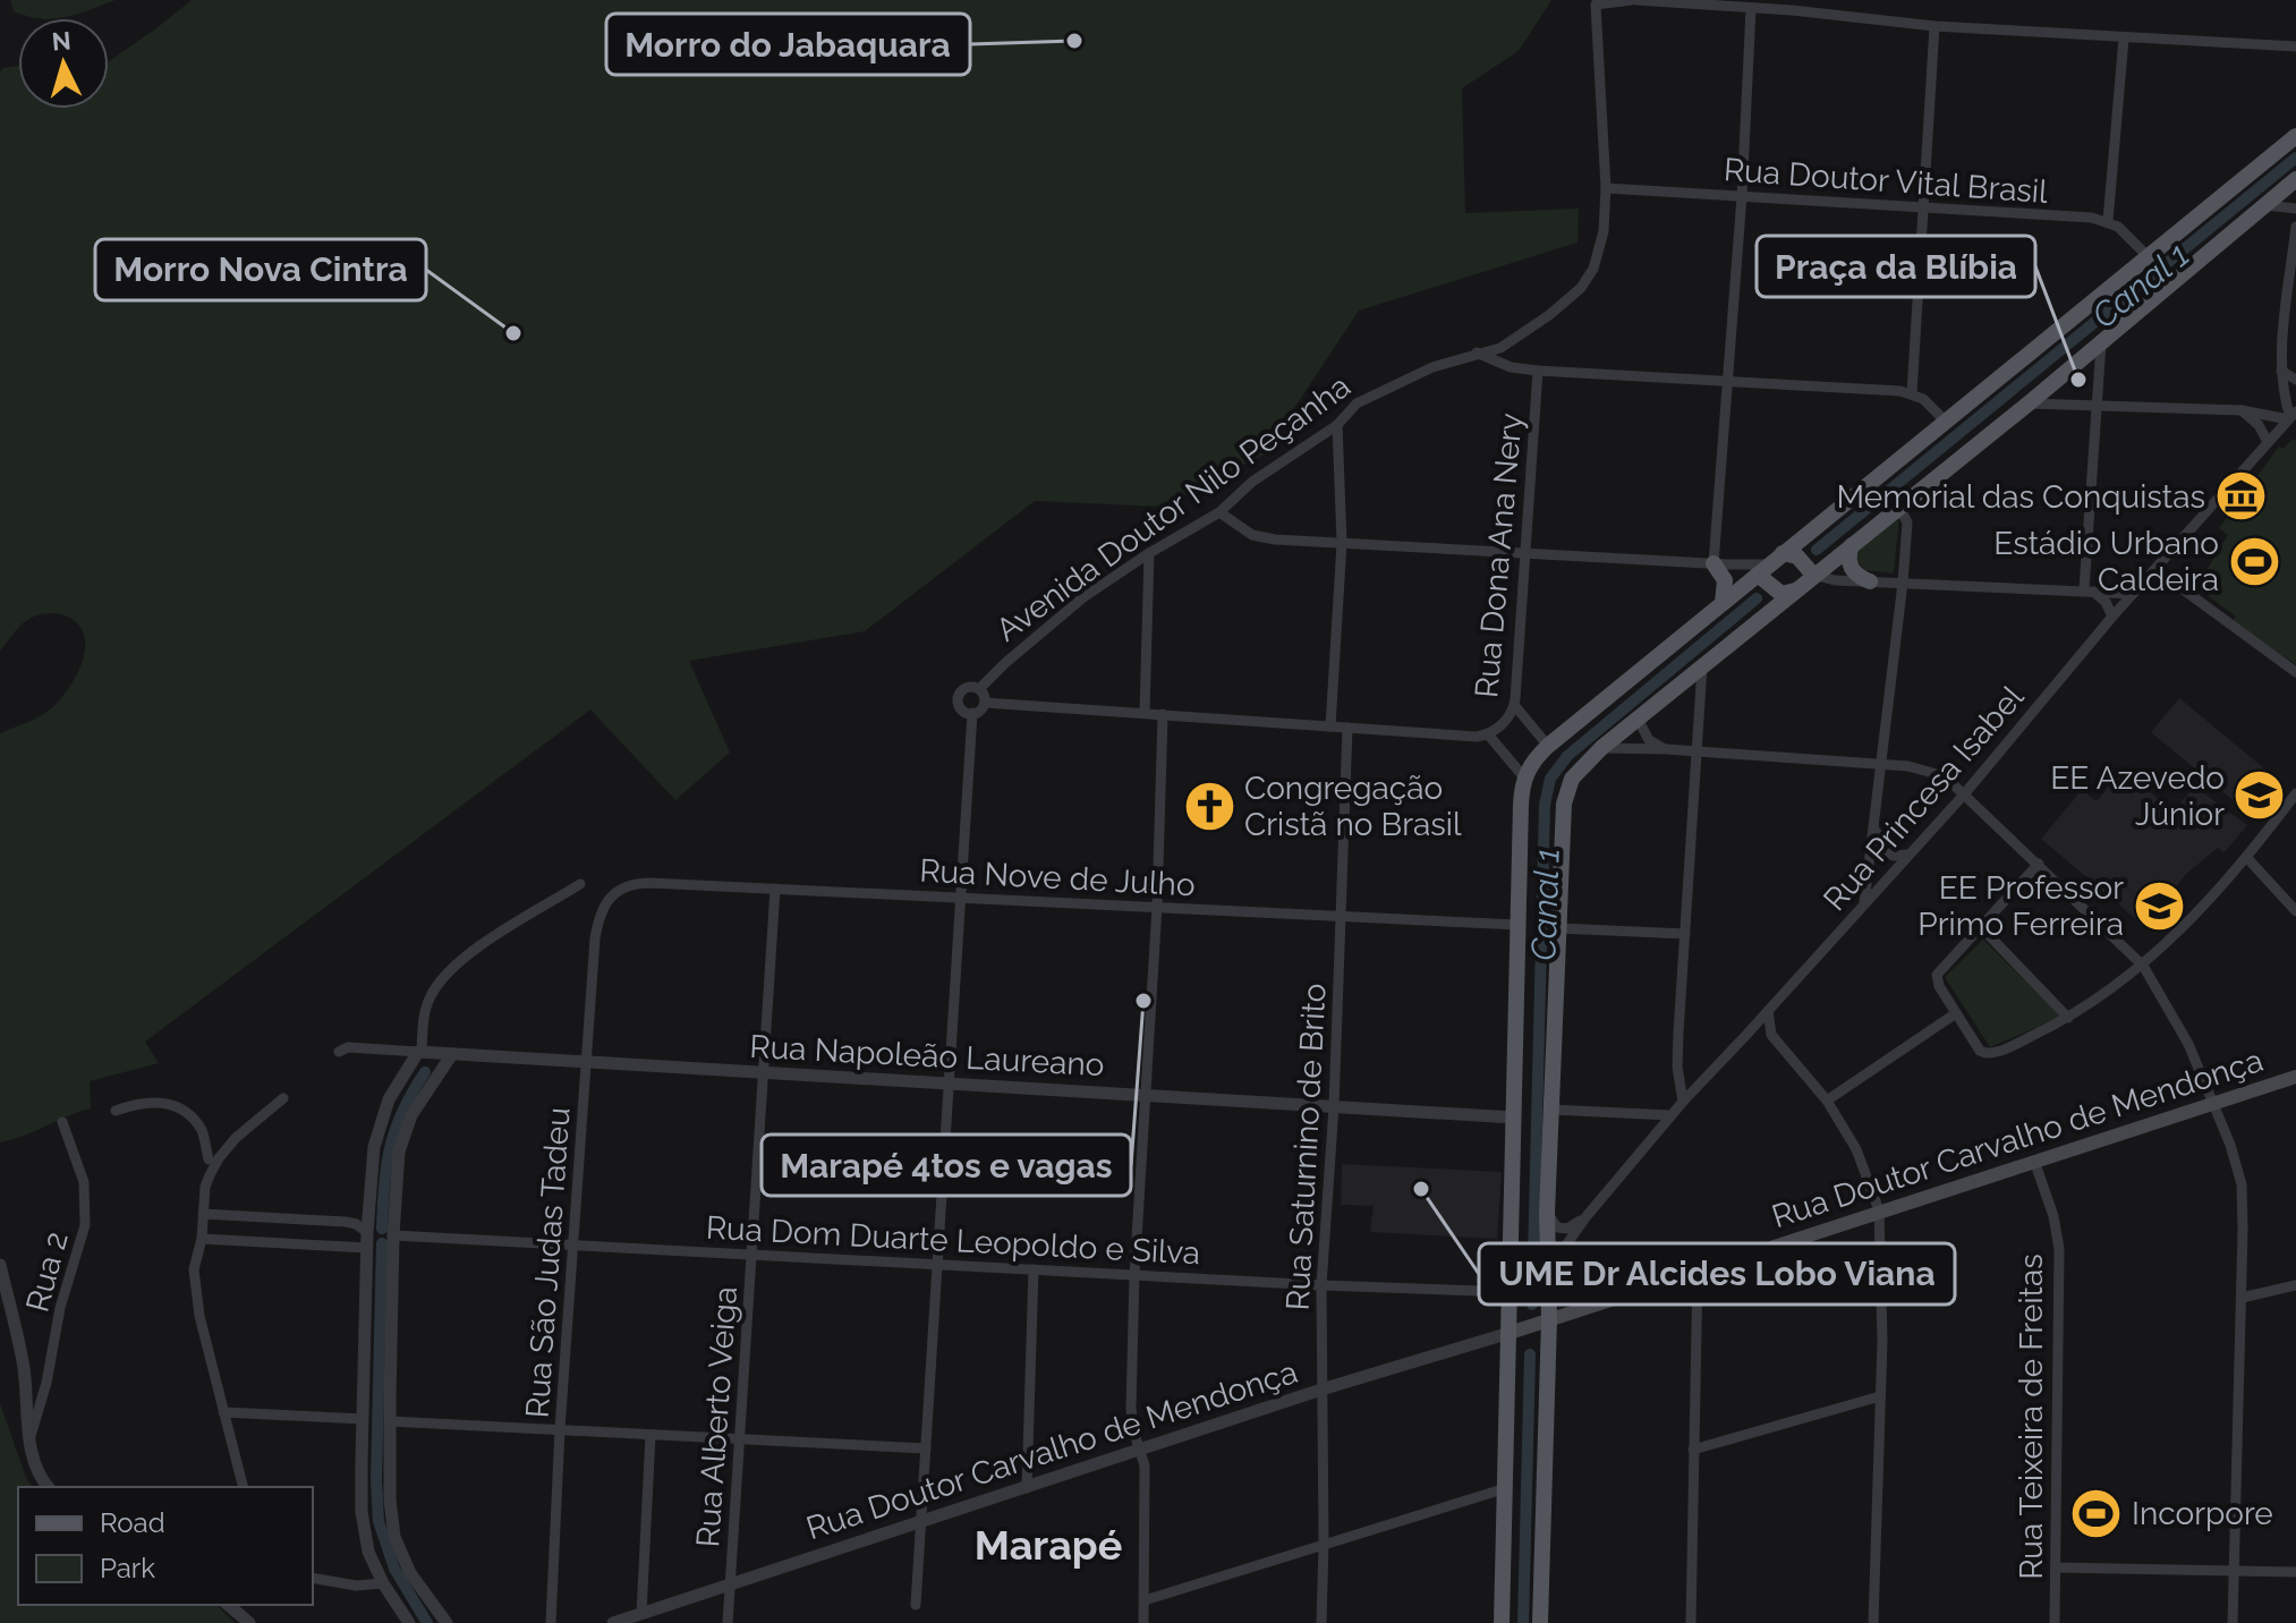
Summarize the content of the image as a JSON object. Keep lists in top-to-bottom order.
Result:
{
  "streets": {
    "main road": ["Rua Doutor Carvalho de Mendonça"],
    "street": [
      "Rua Doutor Vital Brasil",
      "Avenida Doutor Nilo Peçanha",
      "Rua Dona Ana Nery",
      "Rua Princesa Isabel",
      "Rua Nove de Julho",
      "Rua Napoleão Laureano",
      "Rua Saturnino de Brito",
      "Rua Dom Duarte Leopoldo e Silva",
      "Rua São Judas Tadeu",
      "Rua 2",
      "Rua Alberto Veiga",
      "Rua Teixeira de Freitas"
    ]
  },
  "crossings": [
    ["Rua Doutor Vital Brasil", "Avenida Doutor Nilo Peçanha"],
    ["Rua Nove de Julho", "Rua Saturnino de Brito"],
    ["Rua Nove de Julho", "Rua São Judas Tadeu"],
    ["Rua Nove de Julho", "Rua Alberto Veiga"],
    ["Rua Napoleão Laureano", "Rua Saturnino de Brito"],
    ["Rua Napoleão Laureano", "Rua São Judas Tadeu"],
    ["Rua Napoleão Laureano", "Rua Alberto Veiga"],
    ["Rua Doutor Carvalho de Mendonça", "Rua Saturnino de Brito"],
    ["Rua Doutor Carvalho de Mendonça", "Rua Alberto Veiga"],
    ["Rua Doutor Carvalho de Mendonça", "Rua Teixeira de Freitas"],
    ["Rua Saturnino de Brito", "Rua Dom Duarte Leopoldo e Silva"],
    ["Rua Dom Duarte Leopoldo e Silva", "Rua São Judas Tadeu"],
    ["Rua Dom Duarte Leopoldo e Silva", "Rua Alberto Veiga"]
  ],
  "districts": ["Marapé"],
  "water": ["Canal 1"],
  "places": {
    "other": [
      "Morro do Jabaquara",
      "Morro Nova Cintra",
      "Praça da Blíbia",
      "Marapé 4tos e vagas",
      "UME Dr Alcides Lobo Viana"
    ],
    "museum": ["Memorial das Conquistas"],
    "sports": ["Estádio Urbano Caldeira", "Incorpore"],
    "school or university": ["EE Azevedo Júnior", "EE Professor Primo Ferreira"],
    "church": ["Congregação Cristã no Brasil"]
  },
  "legend": ["Road", "Park"],
  "north": "top"
}
